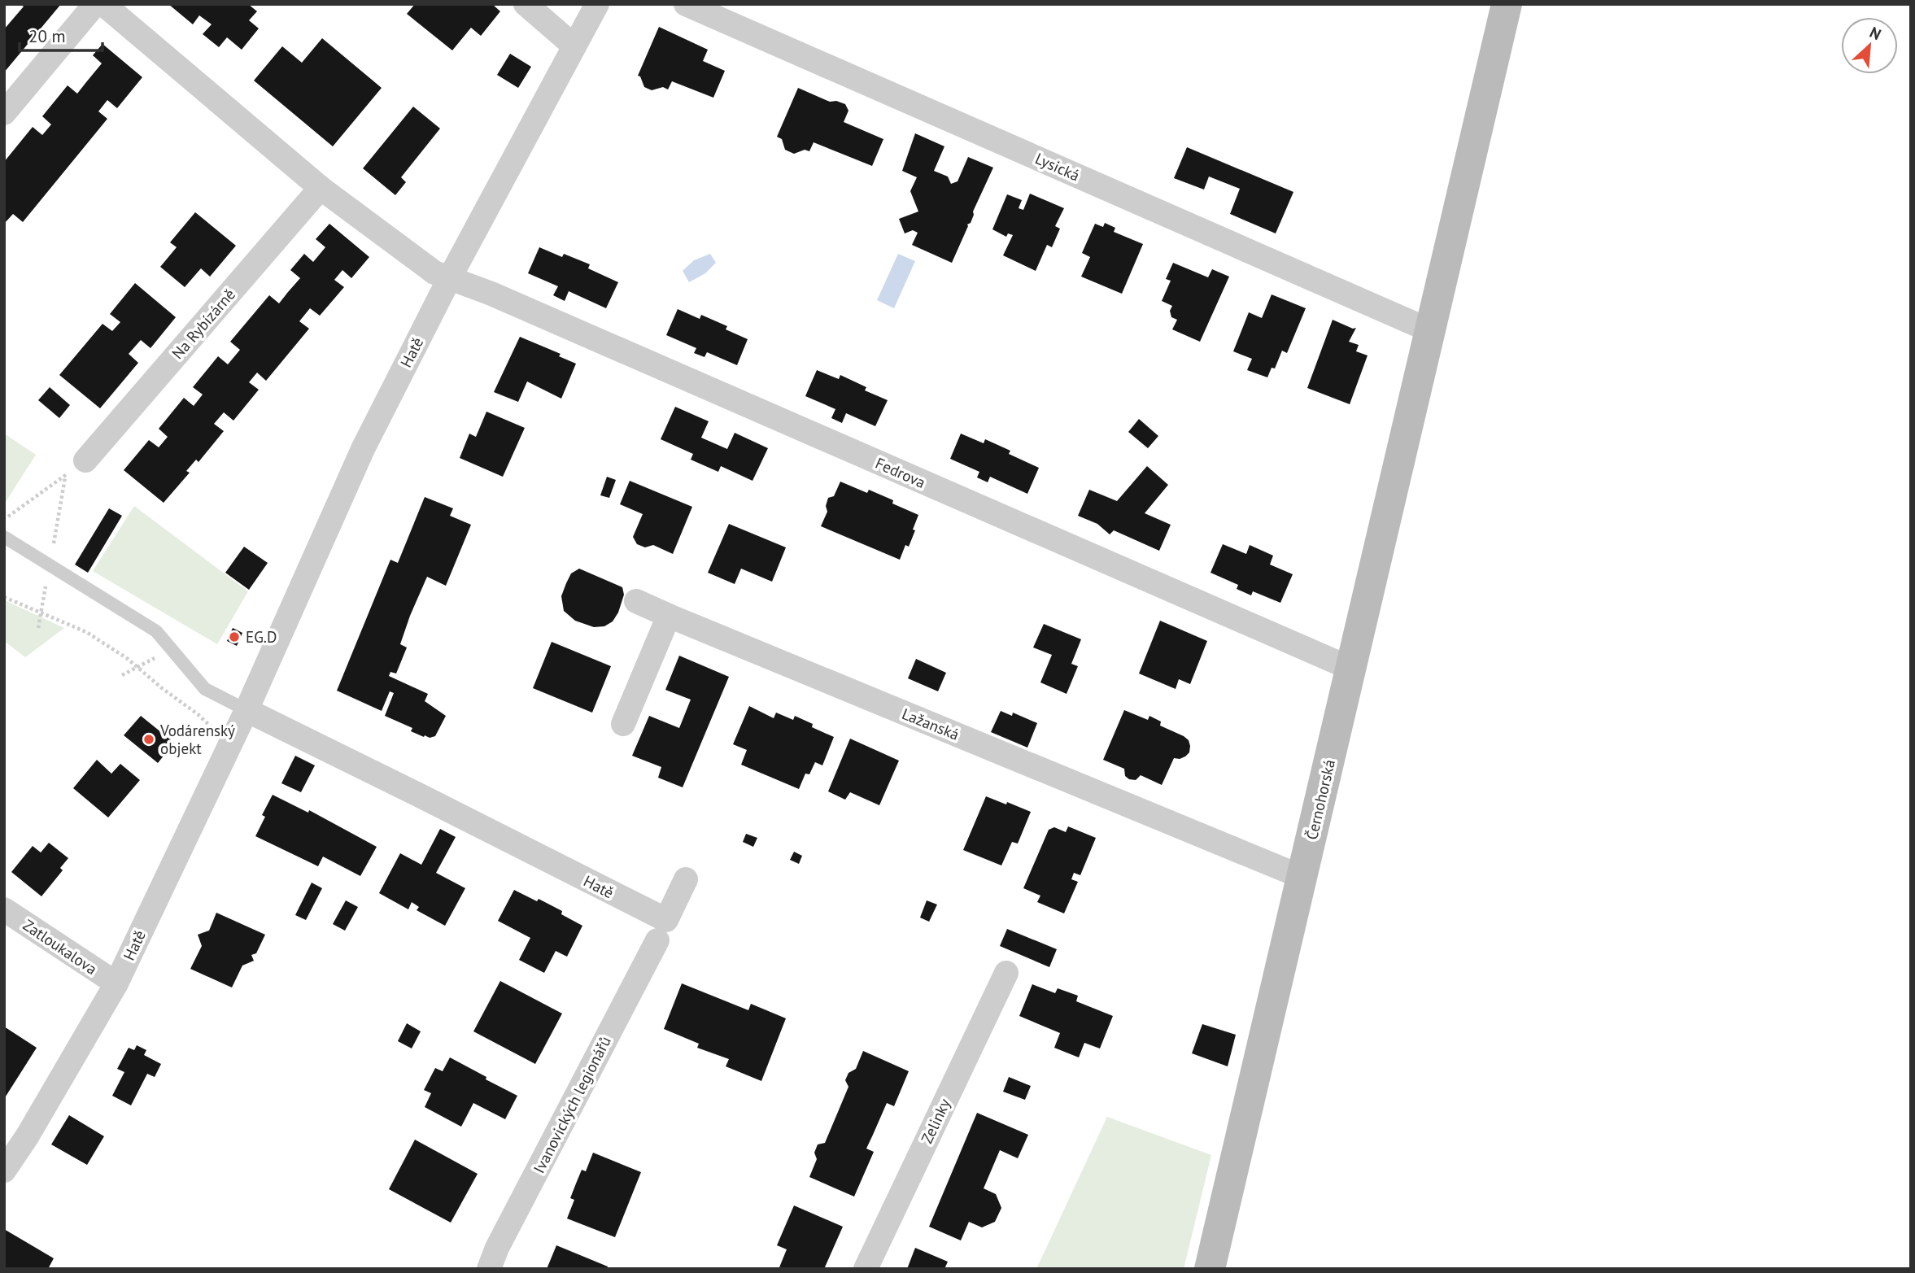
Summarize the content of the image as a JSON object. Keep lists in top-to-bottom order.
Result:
{
  "streets": {
    "street": [
      "Lysická",
      "Na Rybízárně",
      "Hatě",
      "Fedrova",
      "Lažanská",
      "Černohorská",
      "Zatloukalova",
      "Ivanovických legionářů",
      "Zelinky"
    ]
  },
  "crossings": [
    ["Lysická", "Černohorská"],
    ["Hatě", "Fedrova"],
    ["Hatě", "Zatloukalova"],
    ["Fedrova", "Černohorská"],
    ["Lažanská", "Černohorská"]
  ],
  "places": ["EG.D", "Vodárenský objekt"],
  "scale_bar": "20 m",
  "north": "top right"
}
